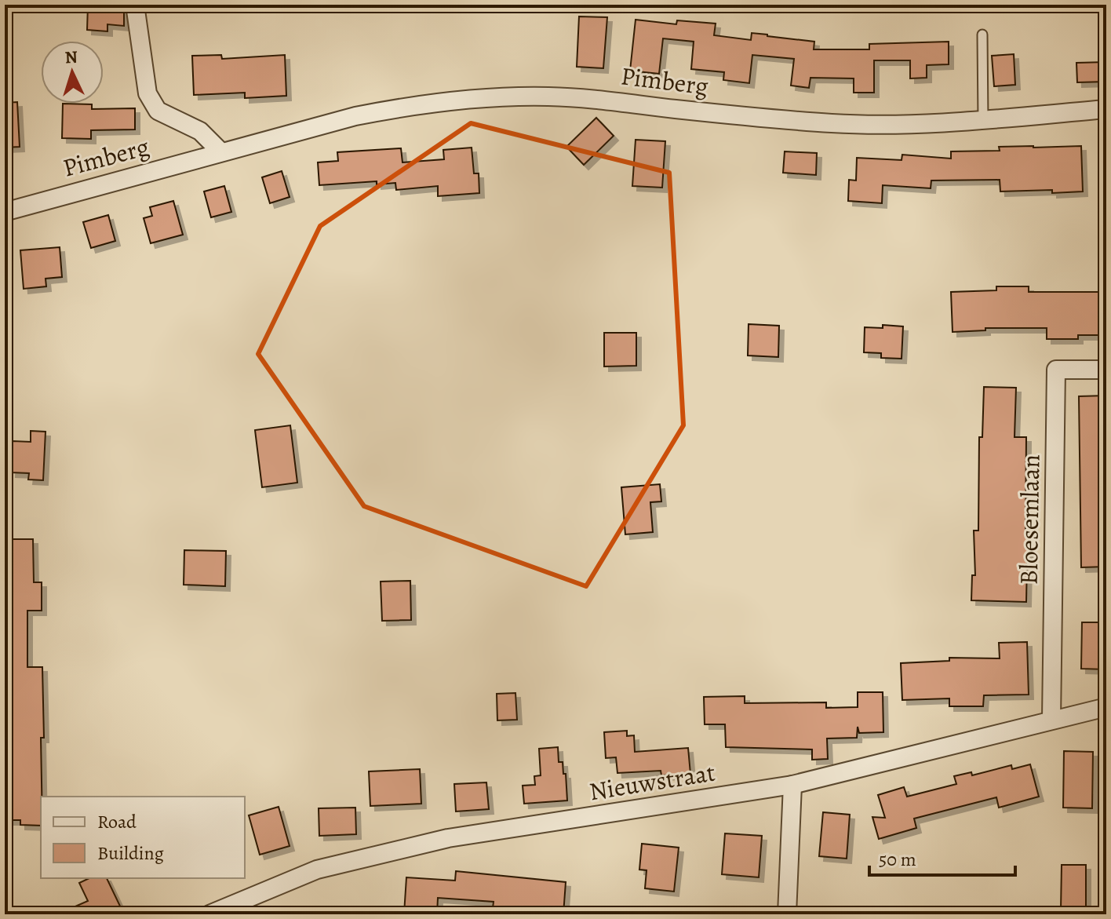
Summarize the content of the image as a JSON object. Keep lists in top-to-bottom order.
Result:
{
  "streets": {
    "street": ["Pimberg", "Bloesemlaan", "Nieuwstraat"]
  },
  "crossings": [
    ["Bloesemlaan", "Nieuwstraat"]
  ],
  "legend": ["Road", "Building"],
  "scale_bar": "50 m",
  "north": "top"
}
